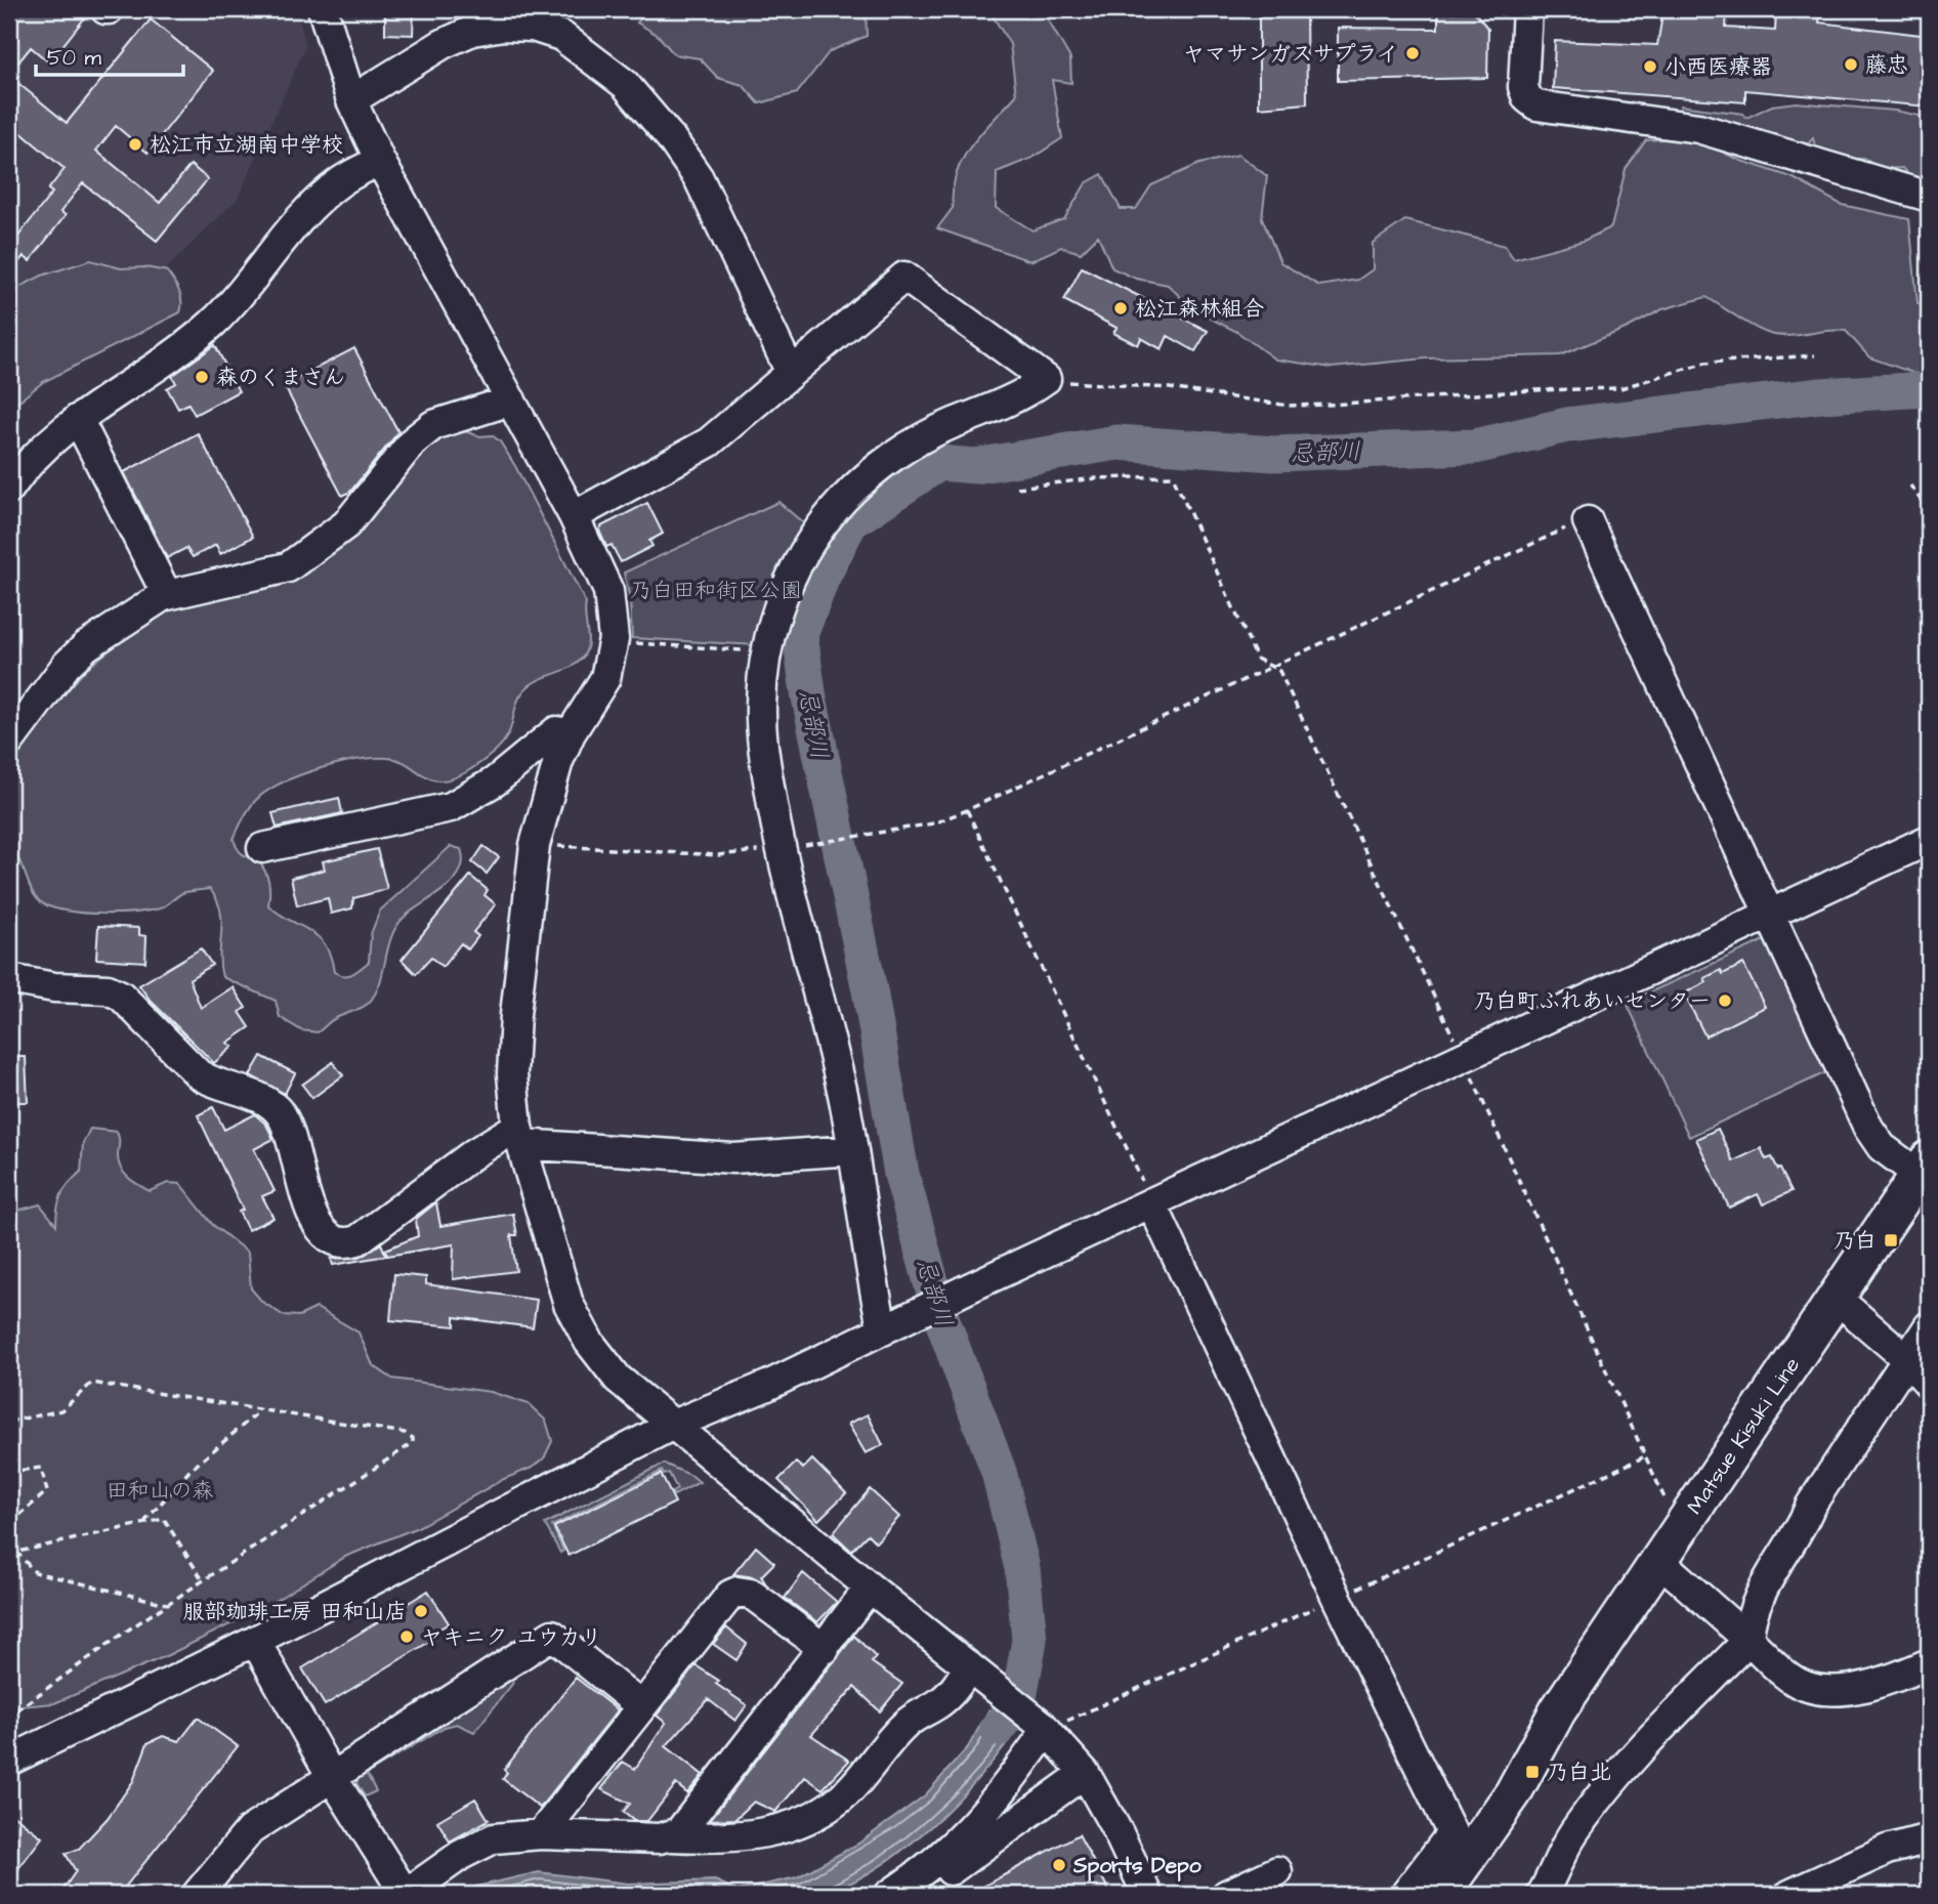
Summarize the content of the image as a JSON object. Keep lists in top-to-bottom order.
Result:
{
  "streets": {
    "main road": ["Matsue Kisuki Line"]
  },
  "water": ["忌部川"],
  "parks": ["乃白田和街区公園", "田和山の森"],
  "places": {
    "other": [
      "ヤマサンガスサプライ",
      "藤忠",
      "小西医療器",
      "松江市立湖南中学校",
      "松江森林組合",
      "森のくまさん",
      "乃白町ふれあいセンター",
      "服部珈琲工房 田和山店",
      "ヤキニク ユウカリ",
      "Sports Depo"
    ],
    "transit": ["乃白", "乃白北"]
  },
  "scale_bar": "50 m"
}
